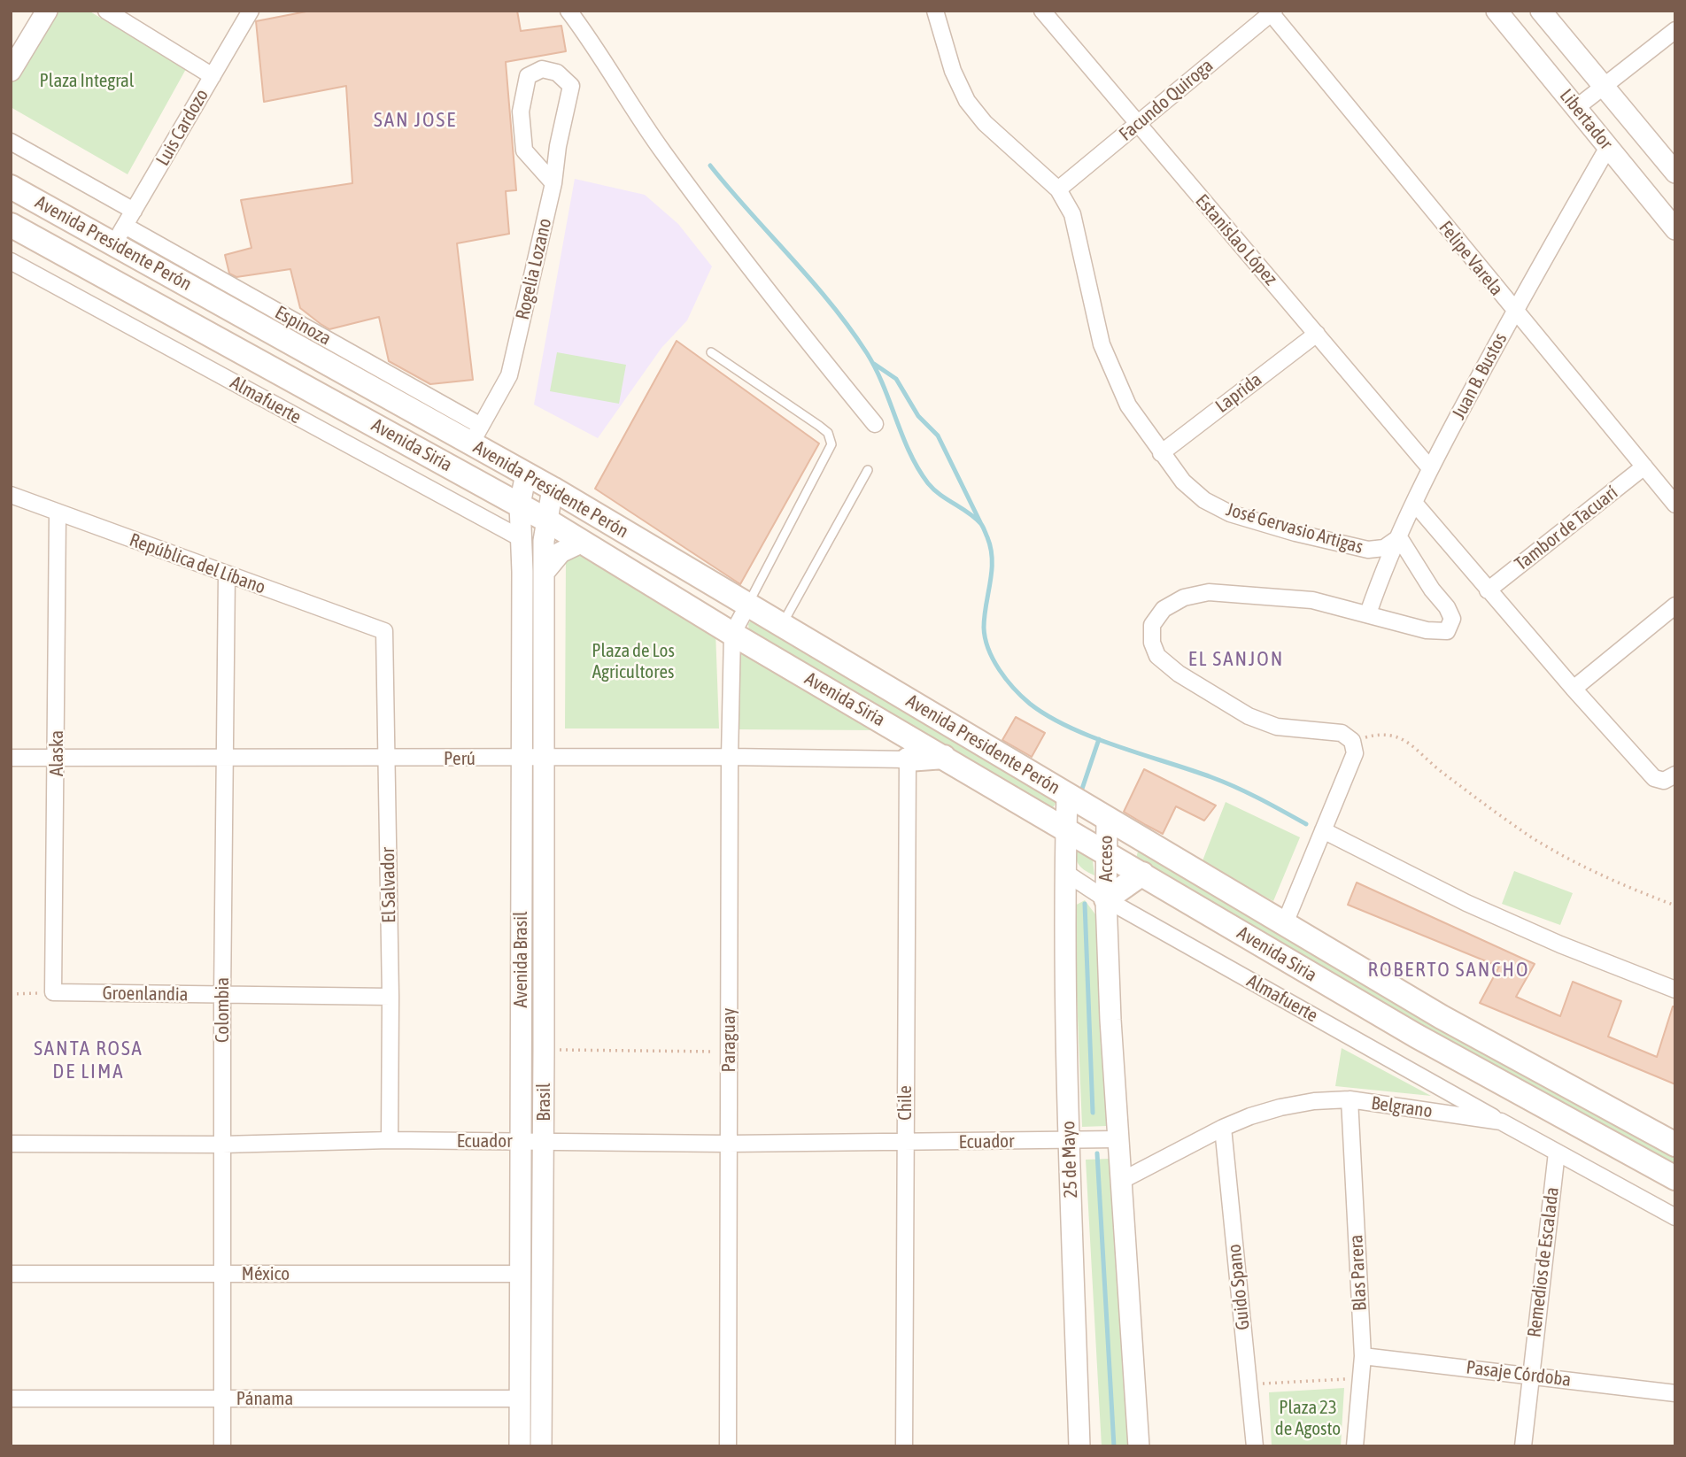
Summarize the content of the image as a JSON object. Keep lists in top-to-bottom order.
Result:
{
  "streets": {
    "main road": ["Avenida Presidente Perón", "Avenida Siria"],
    "street": [
      "Facundo Quiroga",
      "Libertador",
      "Luis Cardozo",
      "Estanislao López",
      "Felipe Varela",
      "Rogelia Lozano",
      "Juan B. Bustos",
      "Laprida",
      "Almafuerte",
      "José Gervasio Artigas",
      "Tambor de Tacuarí",
      "República del Líbano",
      "Alaska",
      "Perú",
      "Acceso",
      "El Salvador",
      "Avenida Brasil",
      "Groenlandia",
      "Colombia",
      "Paraguay",
      "Brasil",
      "Chile",
      "Belgrano",
      "Ecuador",
      "25 de Mayo",
      "Remedios de Escalada",
      "Blas Parera",
      "México",
      "Guido Spano",
      "Pasaje Córdoba",
      "Pánama"
    ]
  },
  "crossings": [
    ["Facundo Quiroga", "Estanislao López"],
    ["Facundo Quiroga", "Felipe Varela"],
    ["Facundo Quiroga", "José Gervasio Artigas"],
    ["Libertador", "Juan B. Bustos"],
    ["Luis Cardozo", "Avenida Presidente Perón"],
    ["Estanislao López", "Juan B. Bustos"],
    ["Estanislao López", "Laprida"],
    ["Avenida Presidente Perón", "Rogelia Lozano"],
    ["Avenida Presidente Perón", "Avenida Siria"],
    ["Avenida Presidente Perón", "Avenida Brasil"],
    ["Felipe Varela", "Juan B. Bustos"],
    ["Felipe Varela", "Tambor de Tacuarí"],
    ["Juan B. Bustos", "José Gervasio Artigas"],
    ["Laprida", "José Gervasio Artigas"],
    ["Almafuerte", "Acceso"],
    ["Almafuerte", "Avenida Brasil"],
    ["Almafuerte", "Belgrano"],
    ["Almafuerte", "25 de Mayo"],
    ["Avenida Siria", "Acceso"],
    ["Avenida Siria", "Avenida Brasil"],
    ["Avenida Siria", "Paraguay"],
    ["República del Líbano", "Alaska"],
    ["República del Líbano", "El Salvador"],
    ["República del Líbano", "Colombia"],
    ["Alaska", "Perú"],
    ["Alaska", "Groenlandia"],
    ["Perú", "El Salvador"],
    ["Perú", "Avenida Brasil"],
    ["Perú", "Colombia"],
    ["Perú", "Paraguay"],
    ["Perú", "Brasil"],
    ["Perú", "Chile"],
    ["El Salvador", "Groenlandia"],
    ["El Salvador", "Ecuador"],
    ["Avenida Brasil", "Ecuador"],
    ["Avenida Brasil", "México"],
    ["Avenida Brasil", "Pánama"],
    ["Groenlandia", "Colombia"],
    ["Colombia", "Ecuador"],
    ["Colombia", "México"],
    ["Colombia", "Pánama"],
    ["Paraguay", "Ecuador"],
    ["Brasil", "Ecuador"],
    ["Chile", "Ecuador"],
    ["Belgrano", "Remedios de Escalada"],
    ["Belgrano", "Blas Parera"],
    ["Belgrano", "Guido Spano"],
    ["Ecuador", "25 de Mayo"],
    ["Remedios de Escalada", "Pasaje Córdoba"],
    ["Blas Parera", "Pasaje Córdoba"]
  ],
  "districts": [
    "SAN JOSE",
    "EL SANJON",
    "ROBERTO SANCHO",
    "SANTA ROSA DE LIMA"
  ],
  "parks": ["Plaza Integral", "Plaza de Los Agricultores", "Plaza 23 de Agosto"]
}
